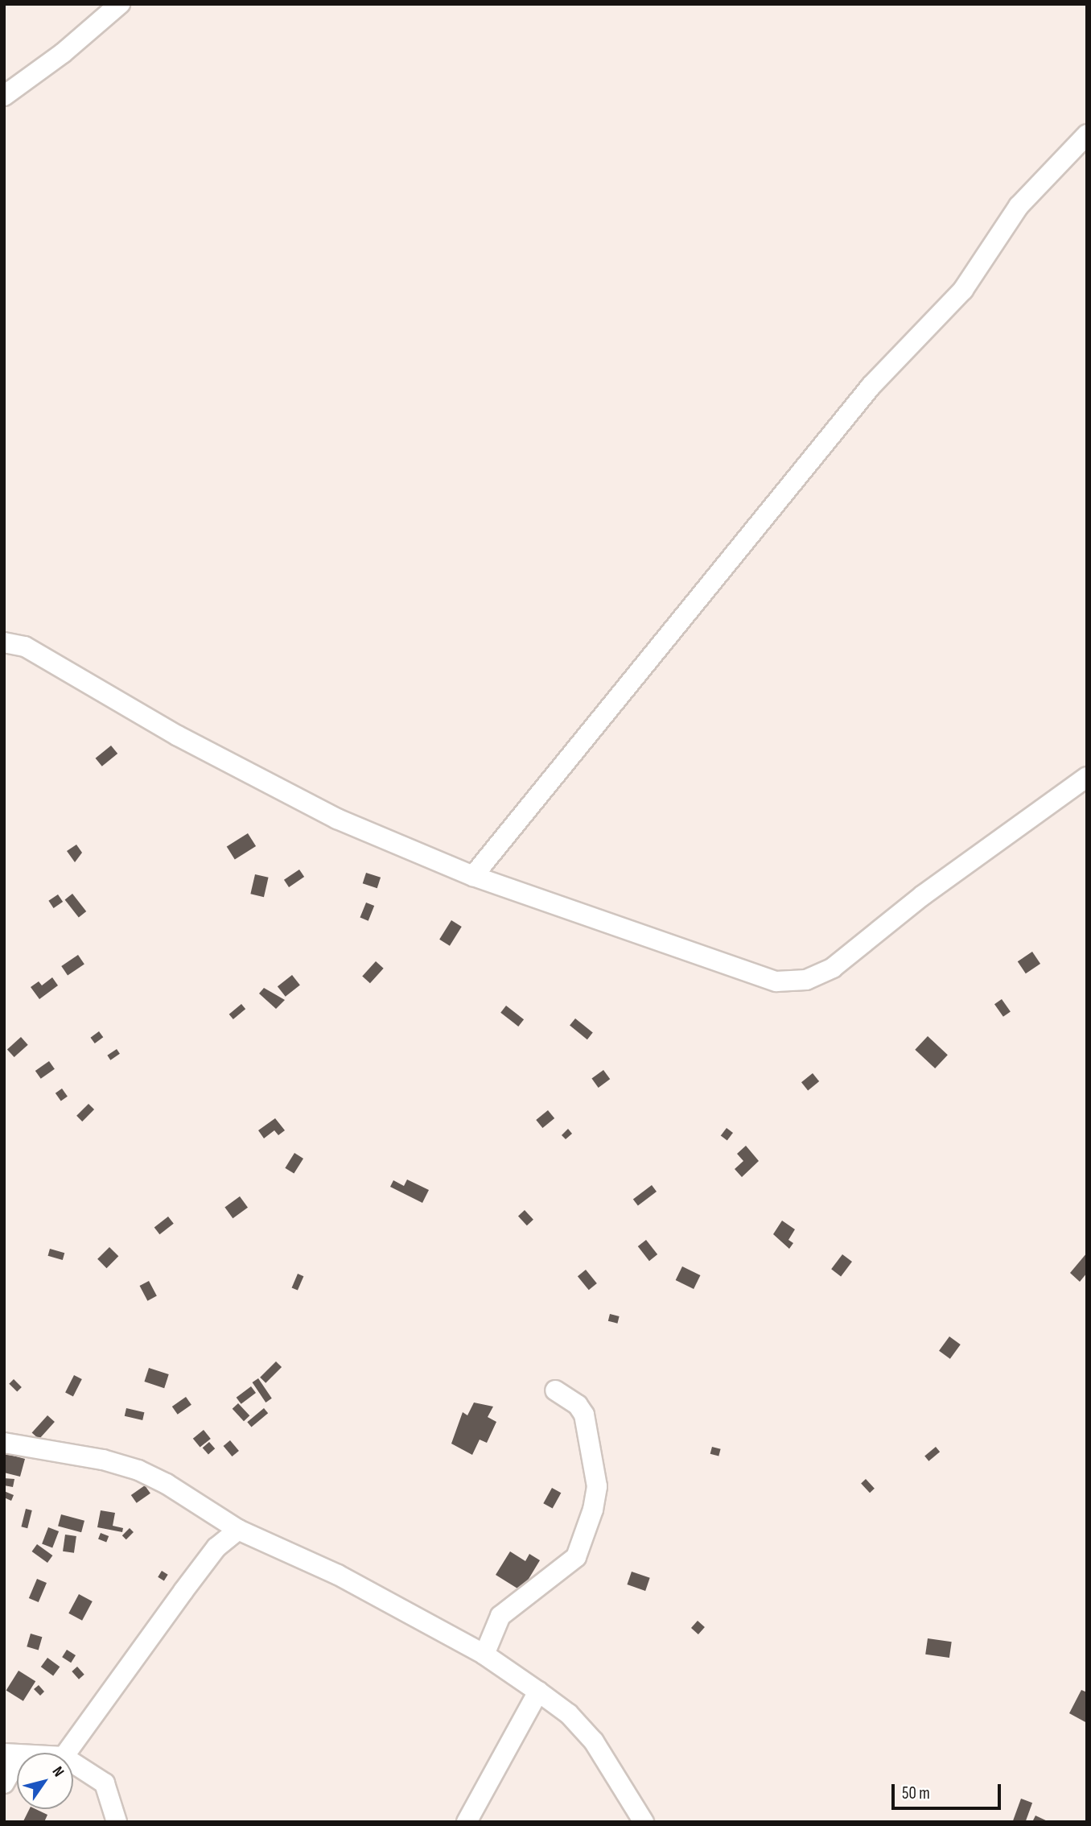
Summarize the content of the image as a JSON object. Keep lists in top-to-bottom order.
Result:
{
  "scale_bar": "50 m",
  "north": "top right"
}
